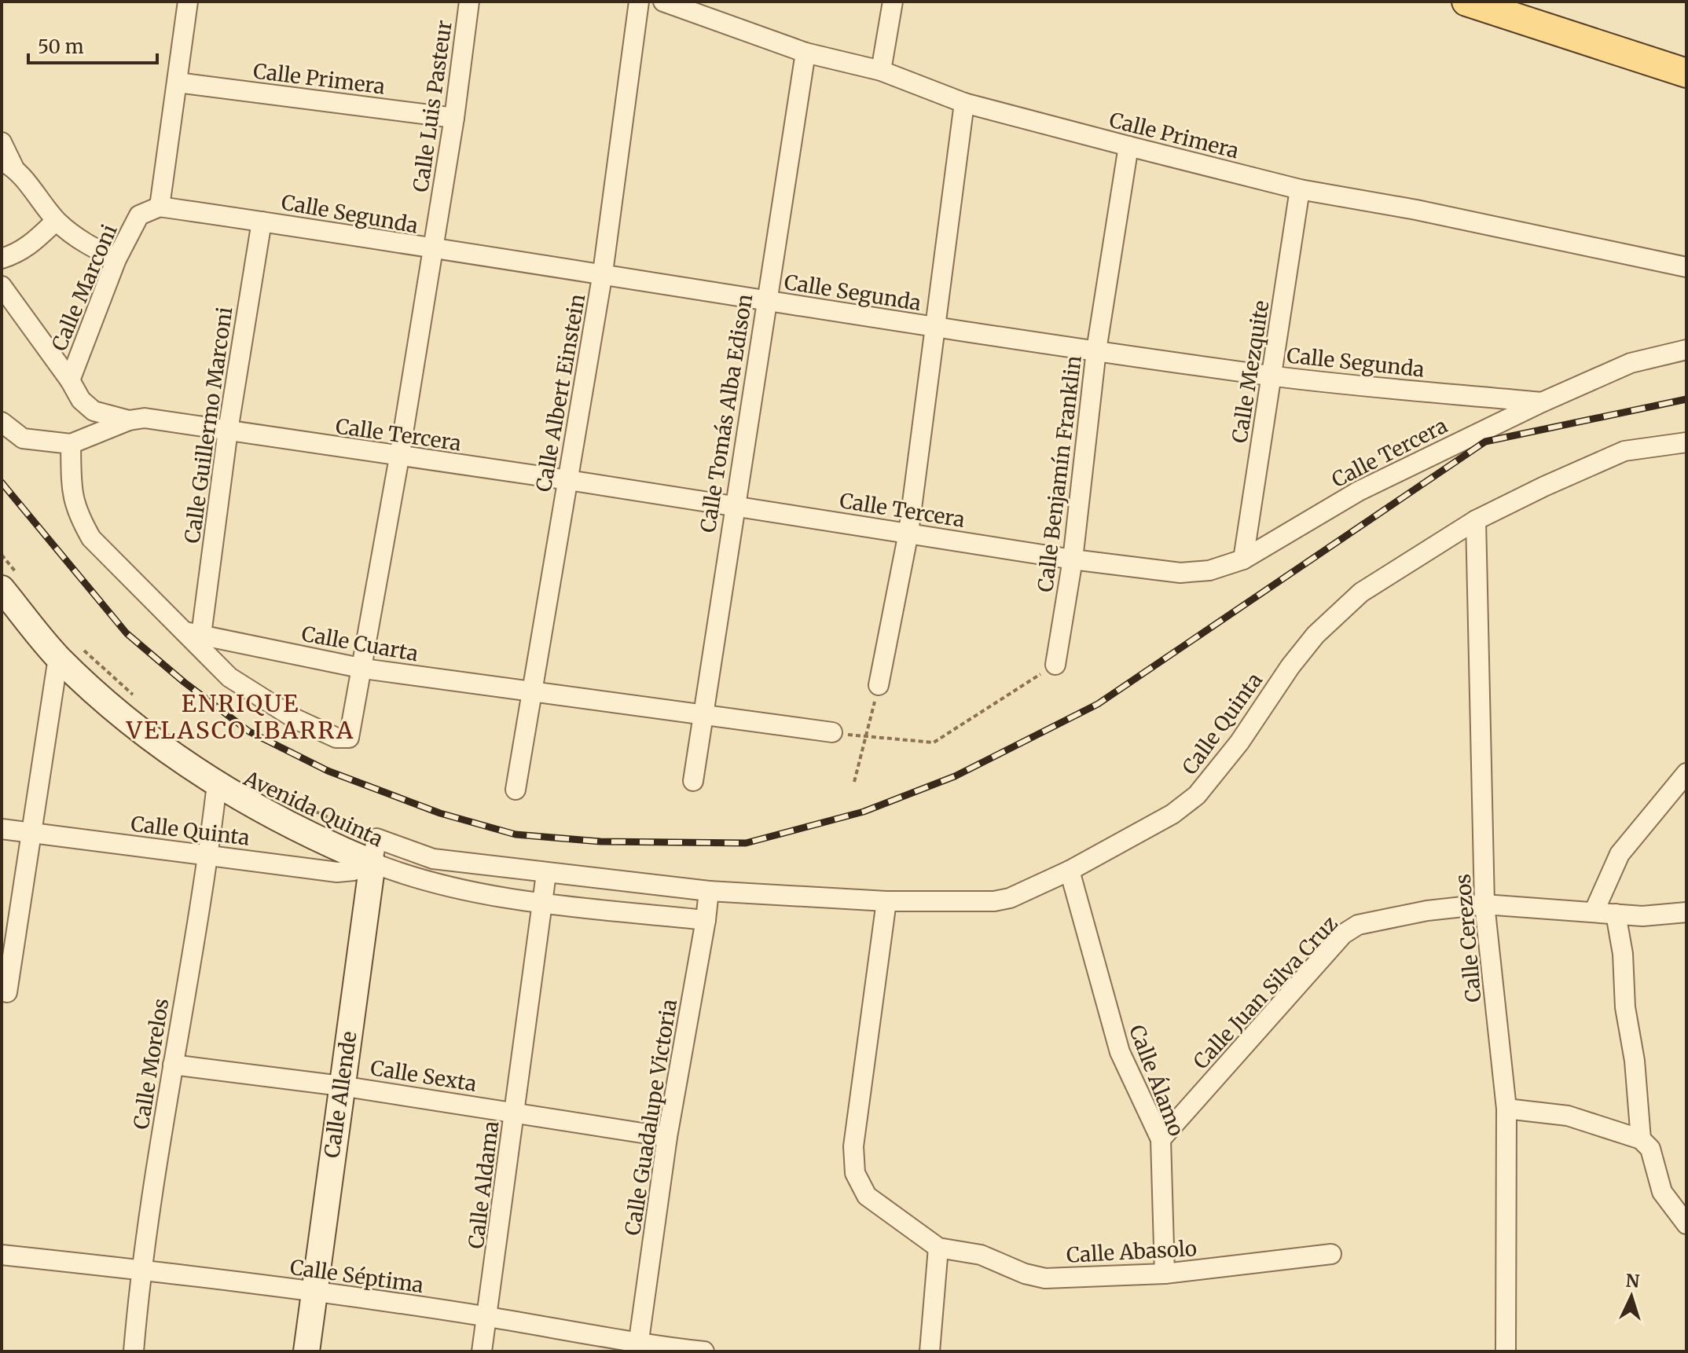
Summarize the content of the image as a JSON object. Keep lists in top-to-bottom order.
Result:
{
  "streets": {
    "street": [
      "Calle Primera",
      "Calle Luis Pasteur",
      "Calle Segunda",
      "Calle Marconi",
      "Calle Mezquite",
      "Calle Albert Einstein",
      "Calle Tomás Alba Edison",
      "Calle Guillermo Marconi",
      "Calle Tercera",
      "Calle Benjamín Franklin",
      "Calle Cuarta",
      "Calle Quinta",
      "Avenida Quinta",
      "Calle Cerezos",
      "Calle Juan Silva Cruz",
      "Calle Morelos",
      "Calle Sexta",
      "Calle Álamo",
      "Calle Allende",
      "Calle Guadalupe Victoria",
      "Calle Aldama",
      "Calle Abasolo",
      "Calle Séptima"
    ]
  },
  "crossings": [
    ["Calle Primera", "Calle Luis Pasteur"],
    ["Calle Primera", "Calle Mezquite"],
    ["Calle Primera", "Calle Tomás Alba Edison"],
    ["Calle Primera", "Calle Benjamín Franklin"],
    ["Calle Luis Pasteur", "Calle Segunda"],
    ["Calle Luis Pasteur", "Calle Guillermo Marconi"],
    ["Calle Luis Pasteur", "Calle Tercera"],
    ["Calle Luis Pasteur", "Calle Cuarta"],
    ["Calle Segunda", "Calle Marconi"],
    ["Calle Segunda", "Calle Mezquite"],
    ["Calle Segunda", "Calle Albert Einstein"],
    ["Calle Segunda", "Calle Tomás Alba Edison"],
    ["Calle Segunda", "Calle Guillermo Marconi"],
    ["Calle Segunda", "Calle Tercera"],
    ["Calle Segunda", "Calle Benjamín Franklin"],
    ["Calle Mezquite", "Calle Tercera"],
    ["Calle Albert Einstein", "Calle Tercera"],
    ["Calle Albert Einstein", "Calle Cuarta"],
    ["Calle Tomás Alba Edison", "Calle Tercera"],
    ["Calle Tomás Alba Edison", "Calle Cuarta"],
    ["Calle Guillermo Marconi", "Calle Tercera"],
    ["Calle Guillermo Marconi", "Calle Cuarta"],
    ["Calle Tercera", "Calle Benjamín Franklin"],
    ["Calle Quinta", "Avenida Quinta"],
    ["Calle Quinta", "Calle Cerezos"],
    ["Calle Quinta", "Calle Morelos"],
    ["Calle Quinta", "Calle Álamo"],
    ["Calle Quinta", "Calle Allende"],
    ["Calle Quinta", "Calle Guadalupe Victoria"],
    ["Calle Quinta", "Calle Abasolo"],
    ["Avenida Quinta", "Calle Morelos"],
    ["Avenida Quinta", "Calle Allende"],
    ["Avenida Quinta", "Calle Guadalupe Victoria"],
    ["Avenida Quinta", "Calle Aldama"],
    ["Calle Cerezos", "Calle Juan Silva Cruz"],
    ["Calle Juan Silva Cruz", "Calle Álamo"],
    ["Calle Morelos", "Calle Sexta"],
    ["Calle Morelos", "Calle Séptima"],
    ["Calle Sexta", "Calle Allende"],
    ["Calle Sexta", "Calle Guadalupe Victoria"],
    ["Calle Sexta", "Calle Aldama"],
    ["Calle Álamo", "Calle Abasolo"],
    ["Calle Allende", "Calle Séptima"],
    ["Calle Guadalupe Victoria", "Calle Séptima"],
    ["Calle Aldama", "Calle Séptima"]
  ],
  "districts": ["ENRIQUE VELASCO IBARRA"],
  "scale_bar": "50 m",
  "north": "top"
}
